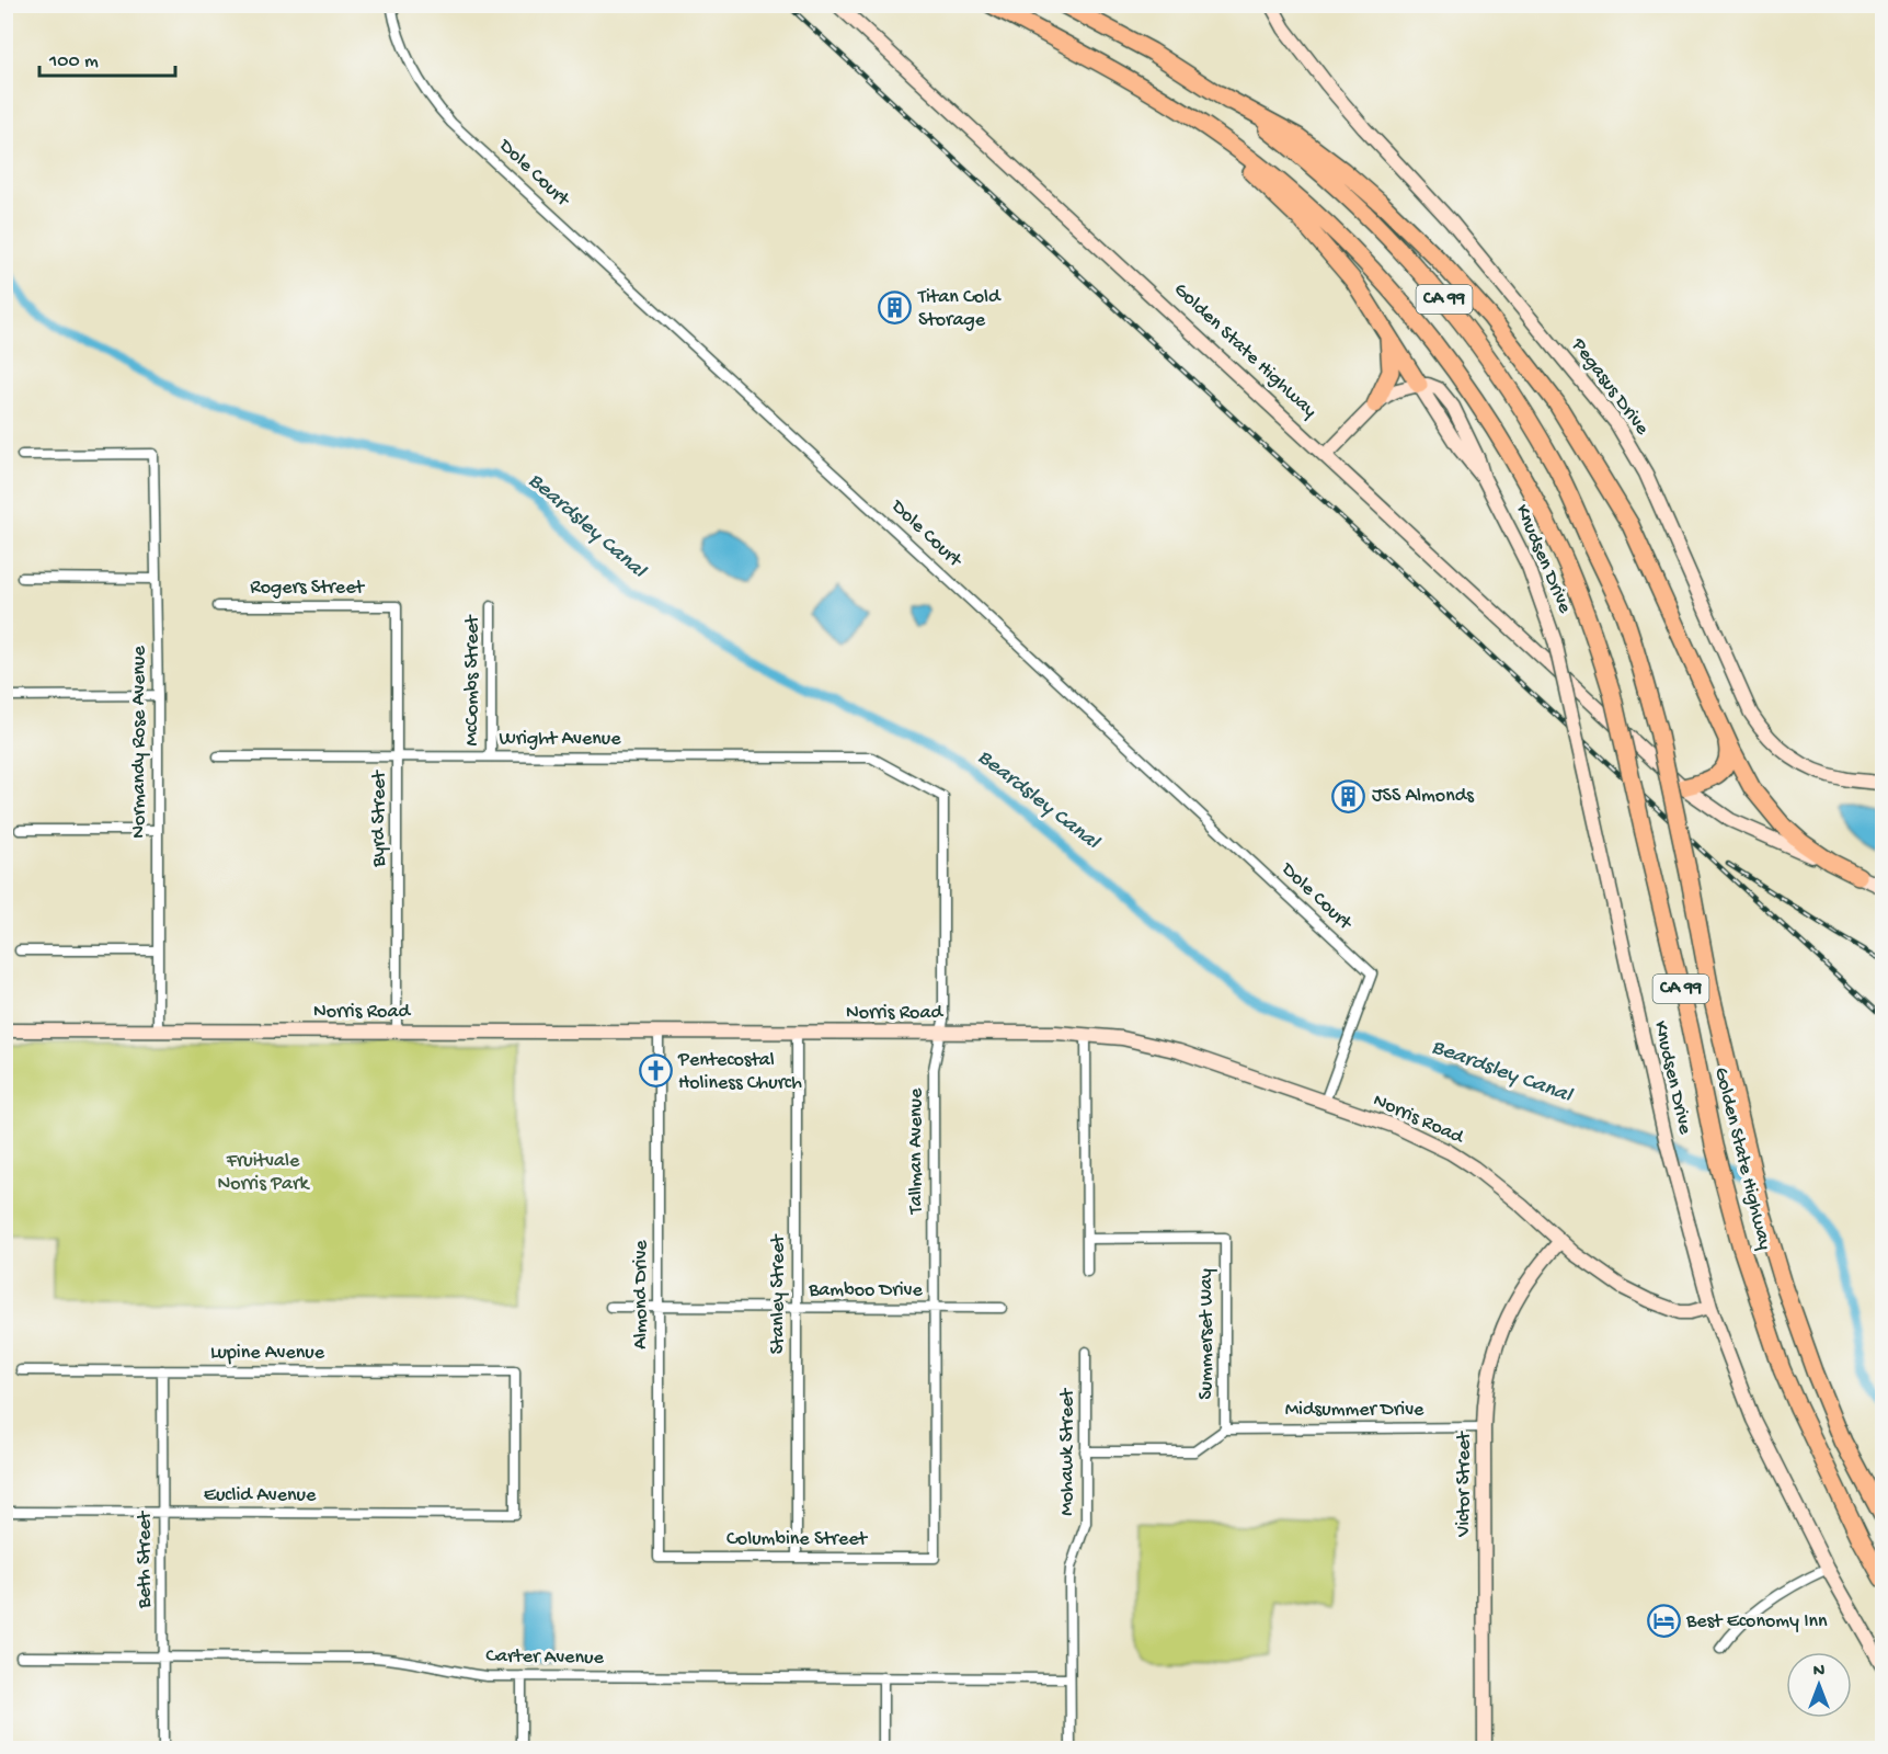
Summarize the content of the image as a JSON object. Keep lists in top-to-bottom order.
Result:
{
  "streets": {
    "highway": ["CA 99", "Golden State Highway"],
    "street": [
      "Dole Court",
      "Pegasus Drive",
      "Knudsen Drive",
      "Rogers Street",
      "McCombs Street",
      "Wright Avenue",
      "Normandy Rose Avenue",
      "Byrd Street",
      "Norris Road",
      "Tallman Avenue",
      "Bamboo Drive",
      "Almond Drive",
      "Stanley Street",
      "Summerset Way",
      "Lupine Avenue",
      "Midsummer Drive",
      "Mohawk Street",
      "Victor Street",
      "Euclid Avenue",
      "Columbine Street",
      "Beth Street",
      "Carter Avenue"
    ]
  },
  "crossings": [
    ["Dole Court", "Norris Road"],
    ["Knudsen Drive", "Norris Road"],
    ["Rogers Street", "Byrd Street"],
    ["McCombs Street", "Wright Avenue"],
    ["Wright Avenue", "Byrd Street"],
    ["Wright Avenue", "Tallman Avenue"],
    ["Normandy Rose Avenue", "Norris Road"],
    ["Byrd Street", "Norris Road"],
    ["Norris Road", "Tallman Avenue"],
    ["Norris Road", "Almond Drive"],
    ["Norris Road", "Stanley Street"],
    ["Norris Road", "Victor Street"],
    ["Tallman Avenue", "Bamboo Drive"],
    ["Tallman Avenue", "Columbine Street"],
    ["Bamboo Drive", "Almond Drive"],
    ["Bamboo Drive", "Stanley Street"],
    ["Almond Drive", "Columbine Street"],
    ["Stanley Street", "Columbine Street"],
    ["Summerset Way", "Midsummer Drive"],
    ["Lupine Avenue", "Euclid Avenue"],
    ["Lupine Avenue", "Beth Street"],
    ["Midsummer Drive", "Victor Street"],
    ["Mohawk Street", "Carter Avenue"],
    ["Euclid Avenue", "Beth Street"],
    ["Beth Street", "Carter Avenue"]
  ],
  "water": ["Beardsley Canal"],
  "parks": ["Fruitvale Norris Park"],
  "places": {
    "building": ["Titan Cold Storage", "JSS Almonds"],
    "church": ["Pentecostal Holiness Church"],
    "hotel": ["Best Economy Inn"]
  },
  "scale_bar": "100 m",
  "north": "top"
}
